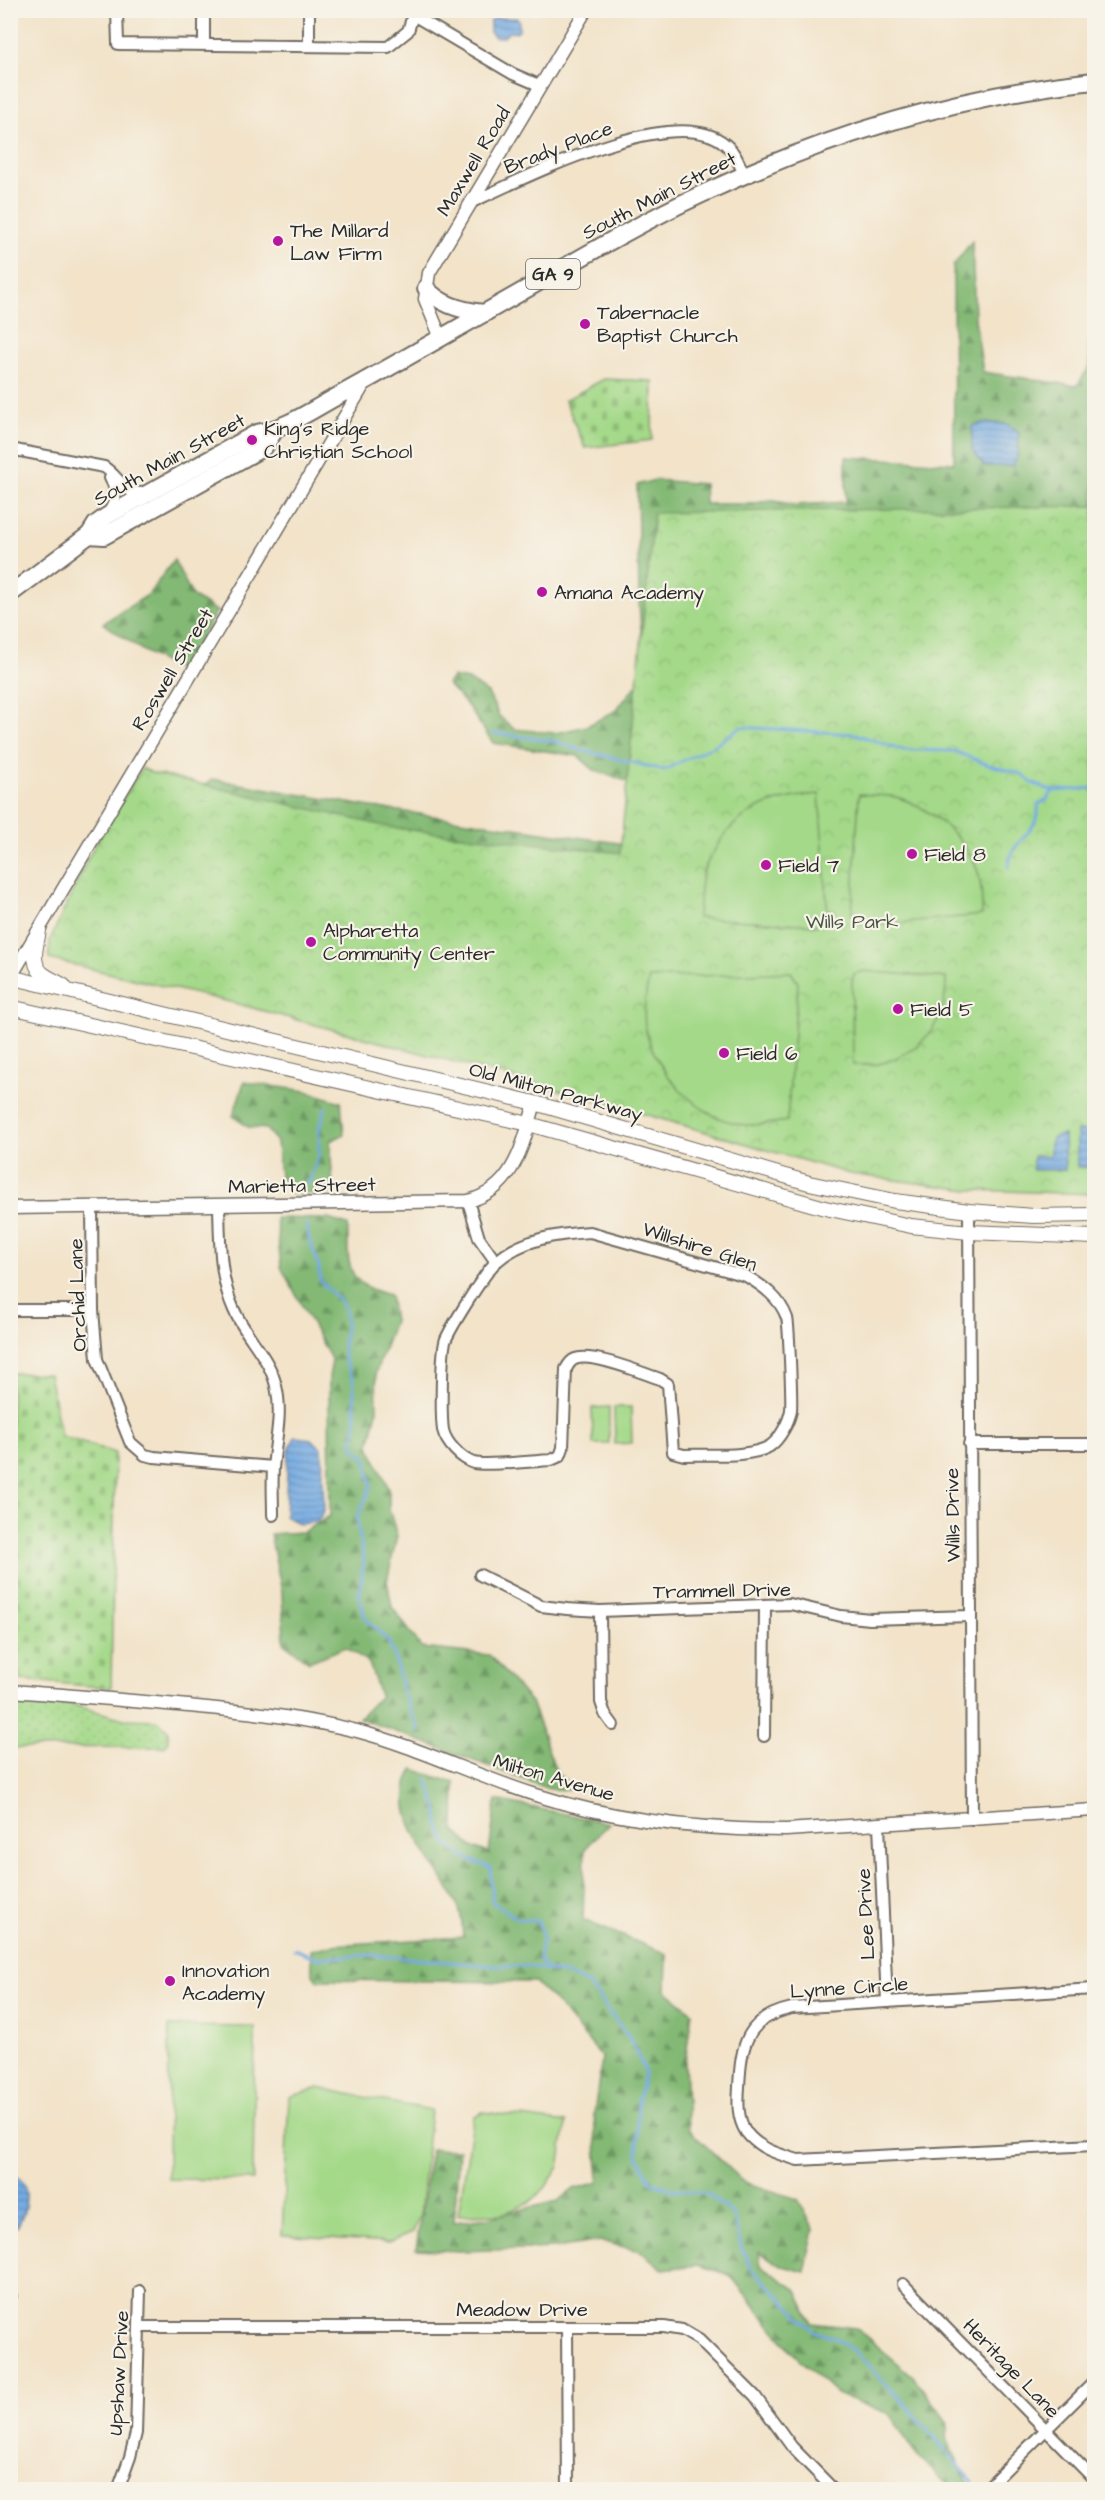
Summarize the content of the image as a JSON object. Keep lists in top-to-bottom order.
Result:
{
  "streets": {
    "highway": ["South Main Street", "GA 9"],
    "main road": ["Old Milton Parkway"],
    "street": [
      "Brady Place",
      "Maxwell Road",
      "Roswell Street",
      "Marietta Street",
      "Willshire Glen",
      "Orchid Lane",
      "Wills Drive",
      "Trammell Drive",
      "Milton Avenue",
      "Lee Drive",
      "Lynne Circle",
      "Meadow Drive",
      "Heritage Lane",
      "Upshaw Drive"
    ]
  },
  "crossings": [
    ["Brady Place", "Maxwell Road"],
    ["Brady Place", "South Main Street"],
    ["South Main Street", "Roswell Street"],
    ["Roswell Street", "Old Milton Parkway"],
    ["Old Milton Parkway", "Marietta Street"],
    ["Old Milton Parkway", "Wills Drive"],
    ["Marietta Street", "Orchid Lane"],
    ["Wills Drive", "Trammell Drive"],
    ["Wills Drive", "Milton Avenue"],
    ["Milton Avenue", "Lee Drive"],
    ["Lee Drive", "Lynne Circle"],
    ["Meadow Drive", "Upshaw Drive"]
  ],
  "parks": ["Wills Park"],
  "places": [
    "The Millard Law Firm",
    "Tabernacle Baptist Church",
    "King's Ridge Christian School",
    "Amana Academy",
    "Field 8",
    "Field 7",
    "Alpharetta Community Center",
    "Field 5",
    "Field 6",
    "Innovation Academy"
  ]
}
